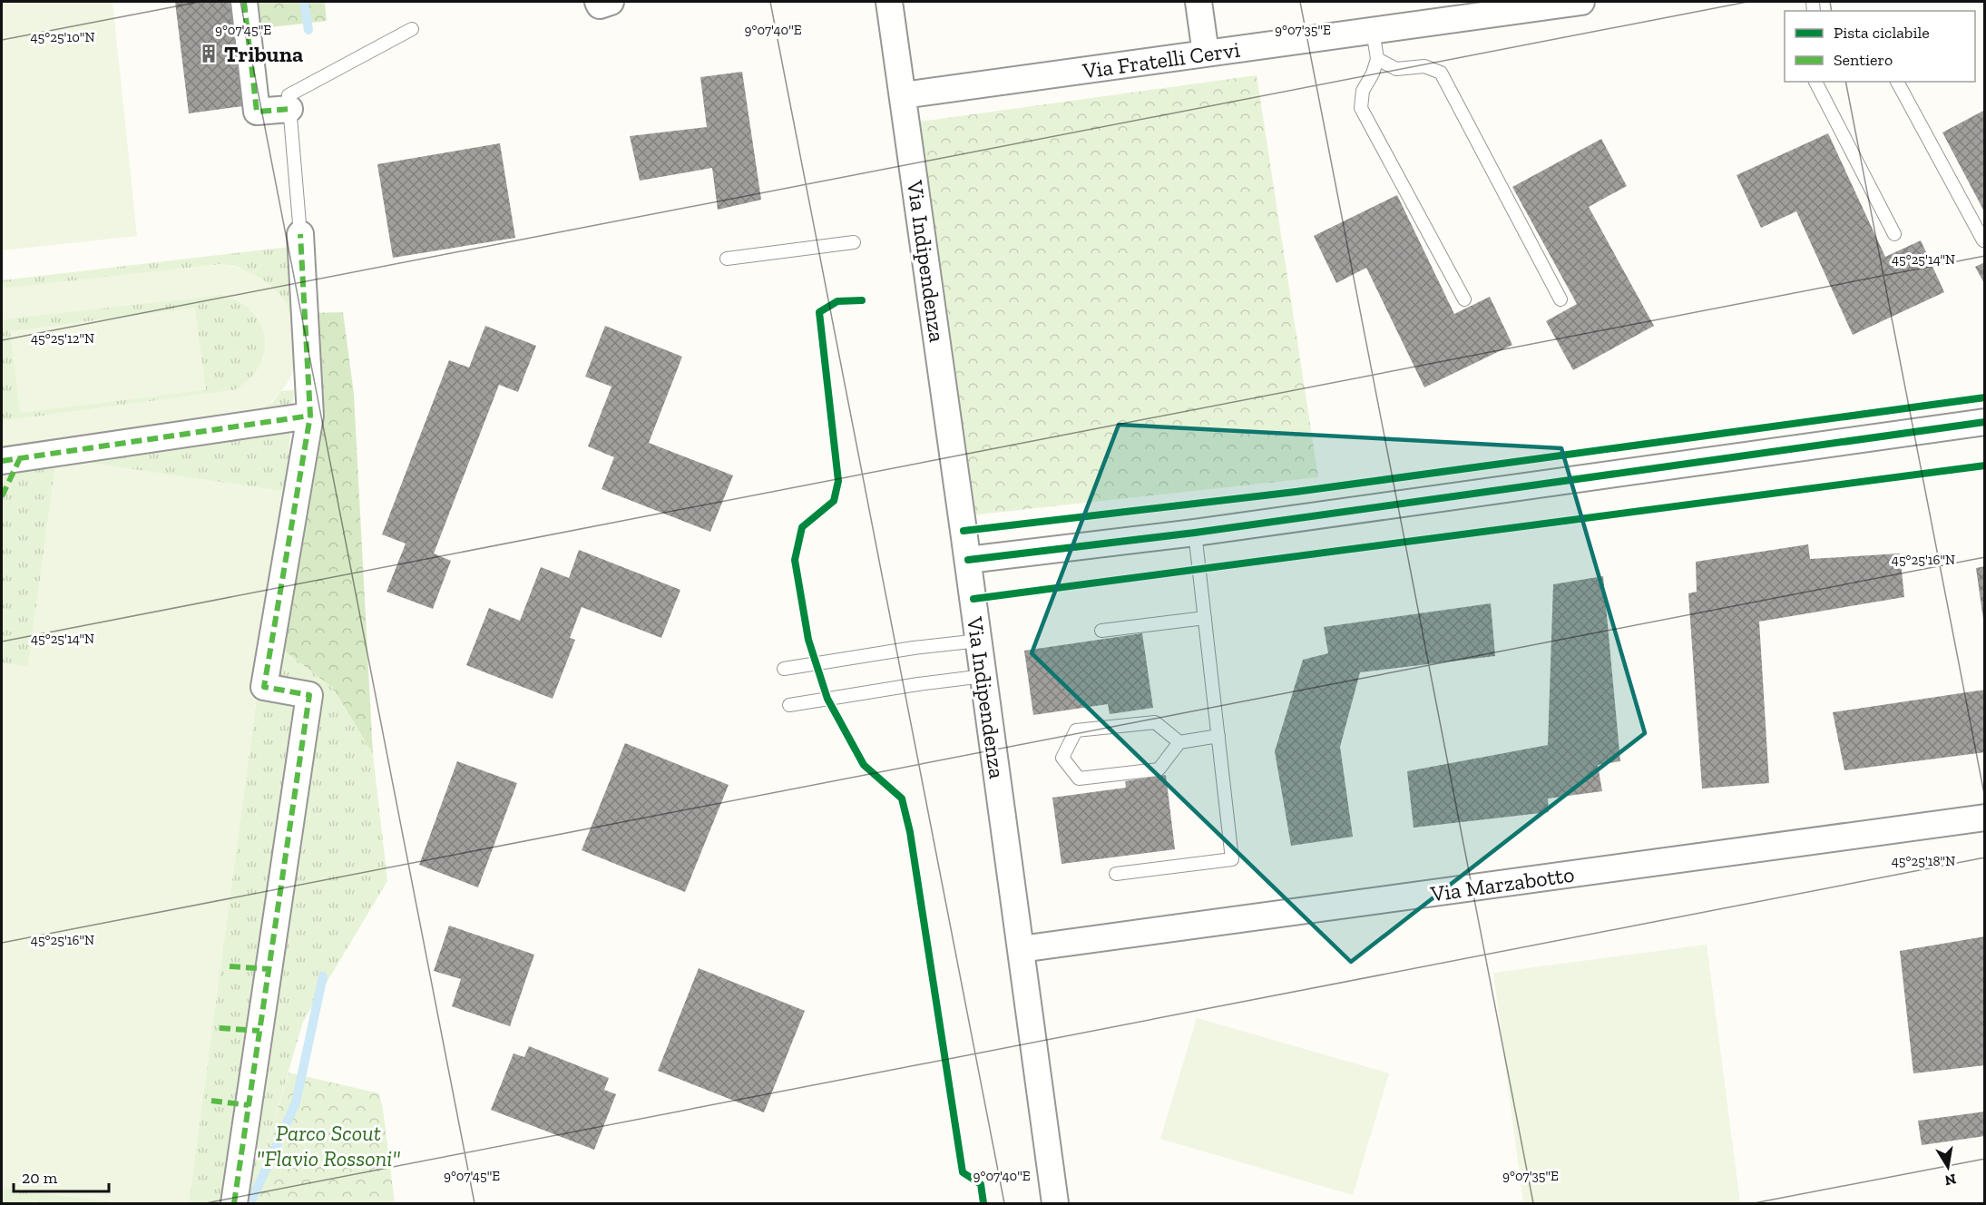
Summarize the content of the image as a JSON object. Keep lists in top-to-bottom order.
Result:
{
  "streets": {
    "street": ["Via Fratelli Cervi", "Via Indipendenza", "Via Marzabotto"]
  },
  "crossings": [
    ["Via Fratelli Cervi", "Via Indipendenza"],
    ["Via Indipendenza", "Via Marzabotto"]
  ],
  "parks": ["Parco Scout \"Flavio Rossoni\""],
  "places": {
    "building": ["Tribuna"]
  },
  "legend": ["Pista ciclabile", "Sentiero"],
  "scale_bar": "20 m",
  "north": "bottom",
  "coordinates": [
    "9°07'45\"E",
    "9°07'40\"E",
    "9°07'35\"E",
    "45°25'10\"N",
    "45°25'14\"N",
    "45°25'12\"N",
    "45°25'16\"N",
    "45°25'18\"N"
  ]
}
